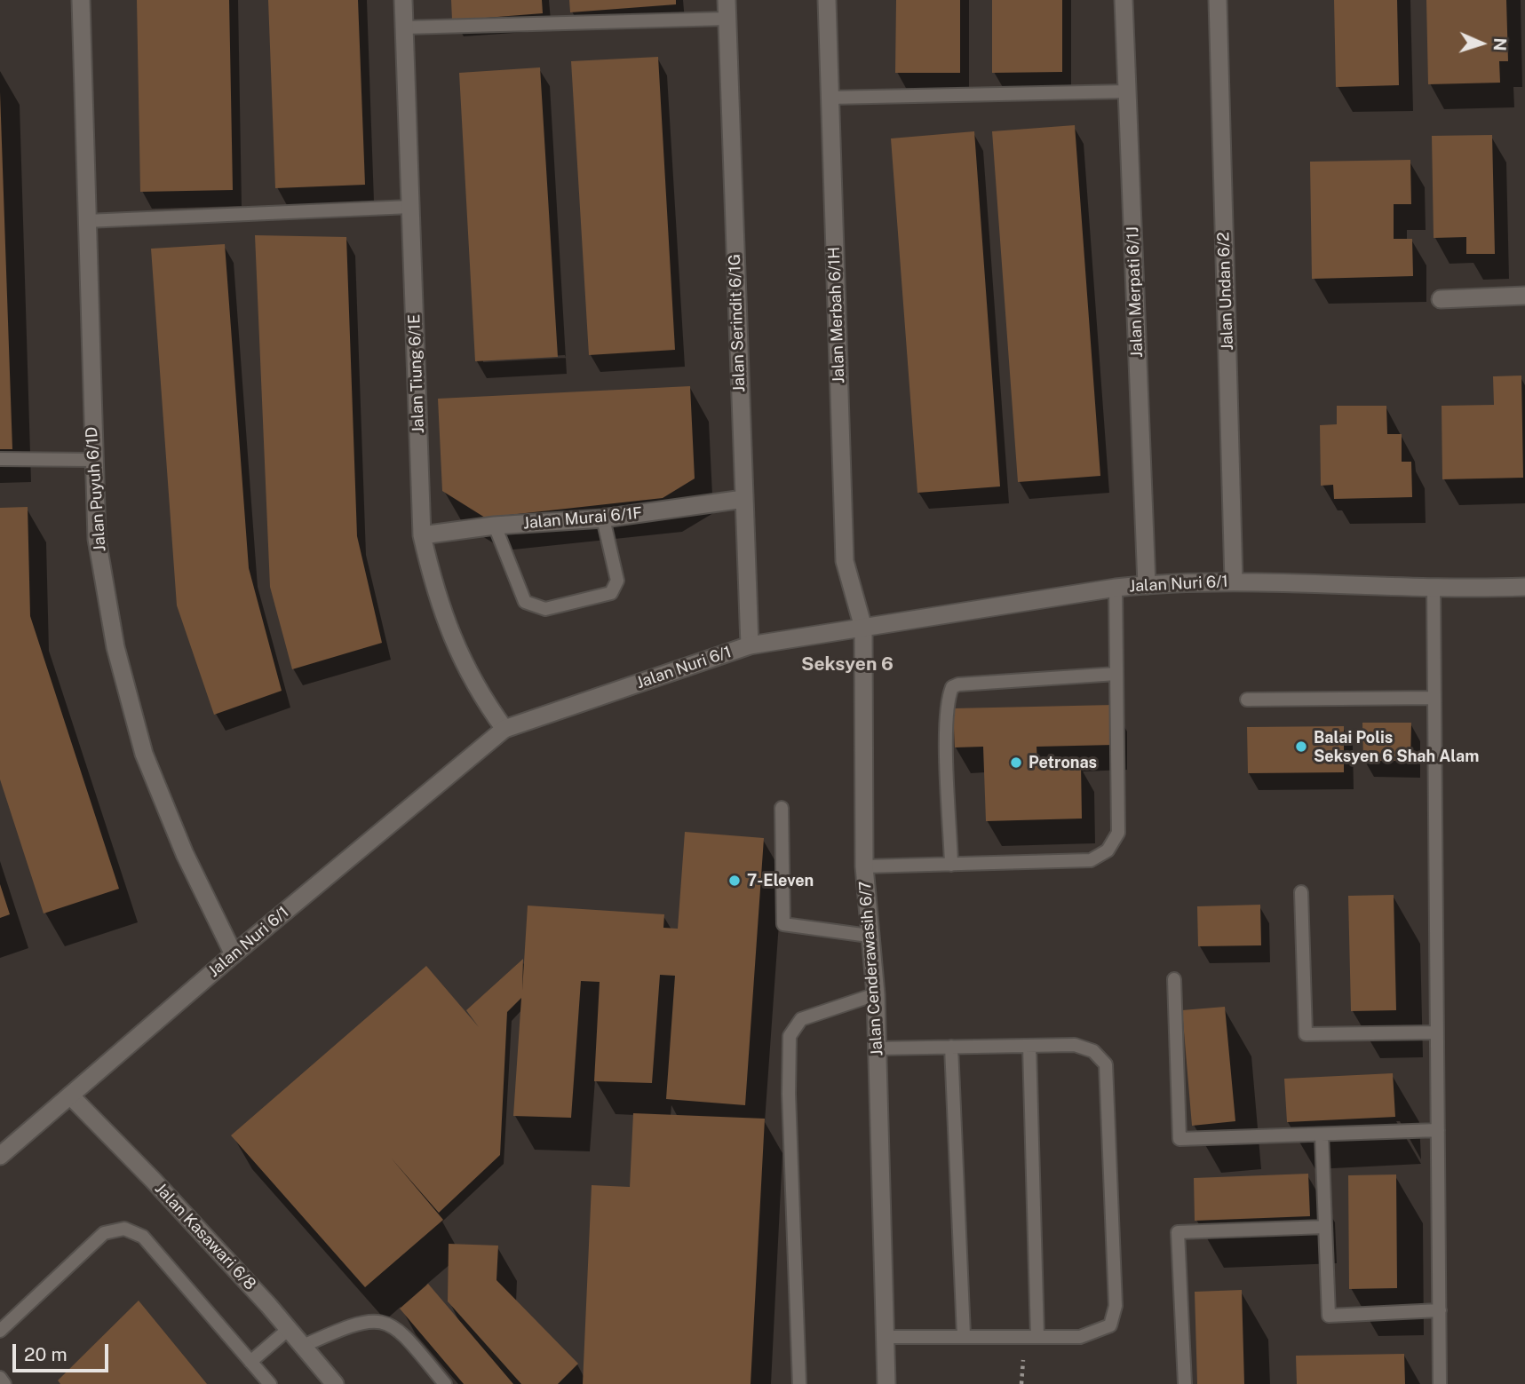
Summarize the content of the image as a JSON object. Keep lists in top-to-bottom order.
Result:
{
  "streets": {
    "street": [
      "Jalan Undan 6/2",
      "Jalan Merpati 6/1J",
      "Jalan Merbah 6/1H",
      "Jalan Serindit 6/1G",
      "Jalan Tiung 6/1E",
      "Jalan Puyuh 6/1D",
      "Jalan Murai 6/1F",
      "Jalan Nuri 6/1",
      "Jalan Cenderawasih 6/7",
      "Jalan Kasawari 6/8"
    ]
  },
  "crossings": [
    ["Jalan Undan 6/2", "Jalan Nuri 6/1"],
    ["Jalan Merpati 6/1J", "Jalan Nuri 6/1"],
    ["Jalan Merbah 6/1H", "Jalan Nuri 6/1"],
    ["Jalan Merbah 6/1H", "Jalan Cenderawasih 6/7"],
    ["Jalan Serindit 6/1G", "Jalan Murai 6/1F"],
    ["Jalan Serindit 6/1G", "Jalan Nuri 6/1"],
    ["Jalan Tiung 6/1E", "Jalan Murai 6/1F"],
    ["Jalan Tiung 6/1E", "Jalan Nuri 6/1"],
    ["Jalan Puyuh 6/1D", "Jalan Nuri 6/1"],
    ["Jalan Nuri 6/1", "Jalan Cenderawasih 6/7"],
    ["Jalan Nuri 6/1", "Jalan Kasawari 6/8"]
  ],
  "districts": ["Seksyen 6"],
  "places": ["Balai Polis Seksyen 6 Shah Alam", "Petronas", "7-Eleven"],
  "scale_bar": "20 m",
  "north": "right"
}
